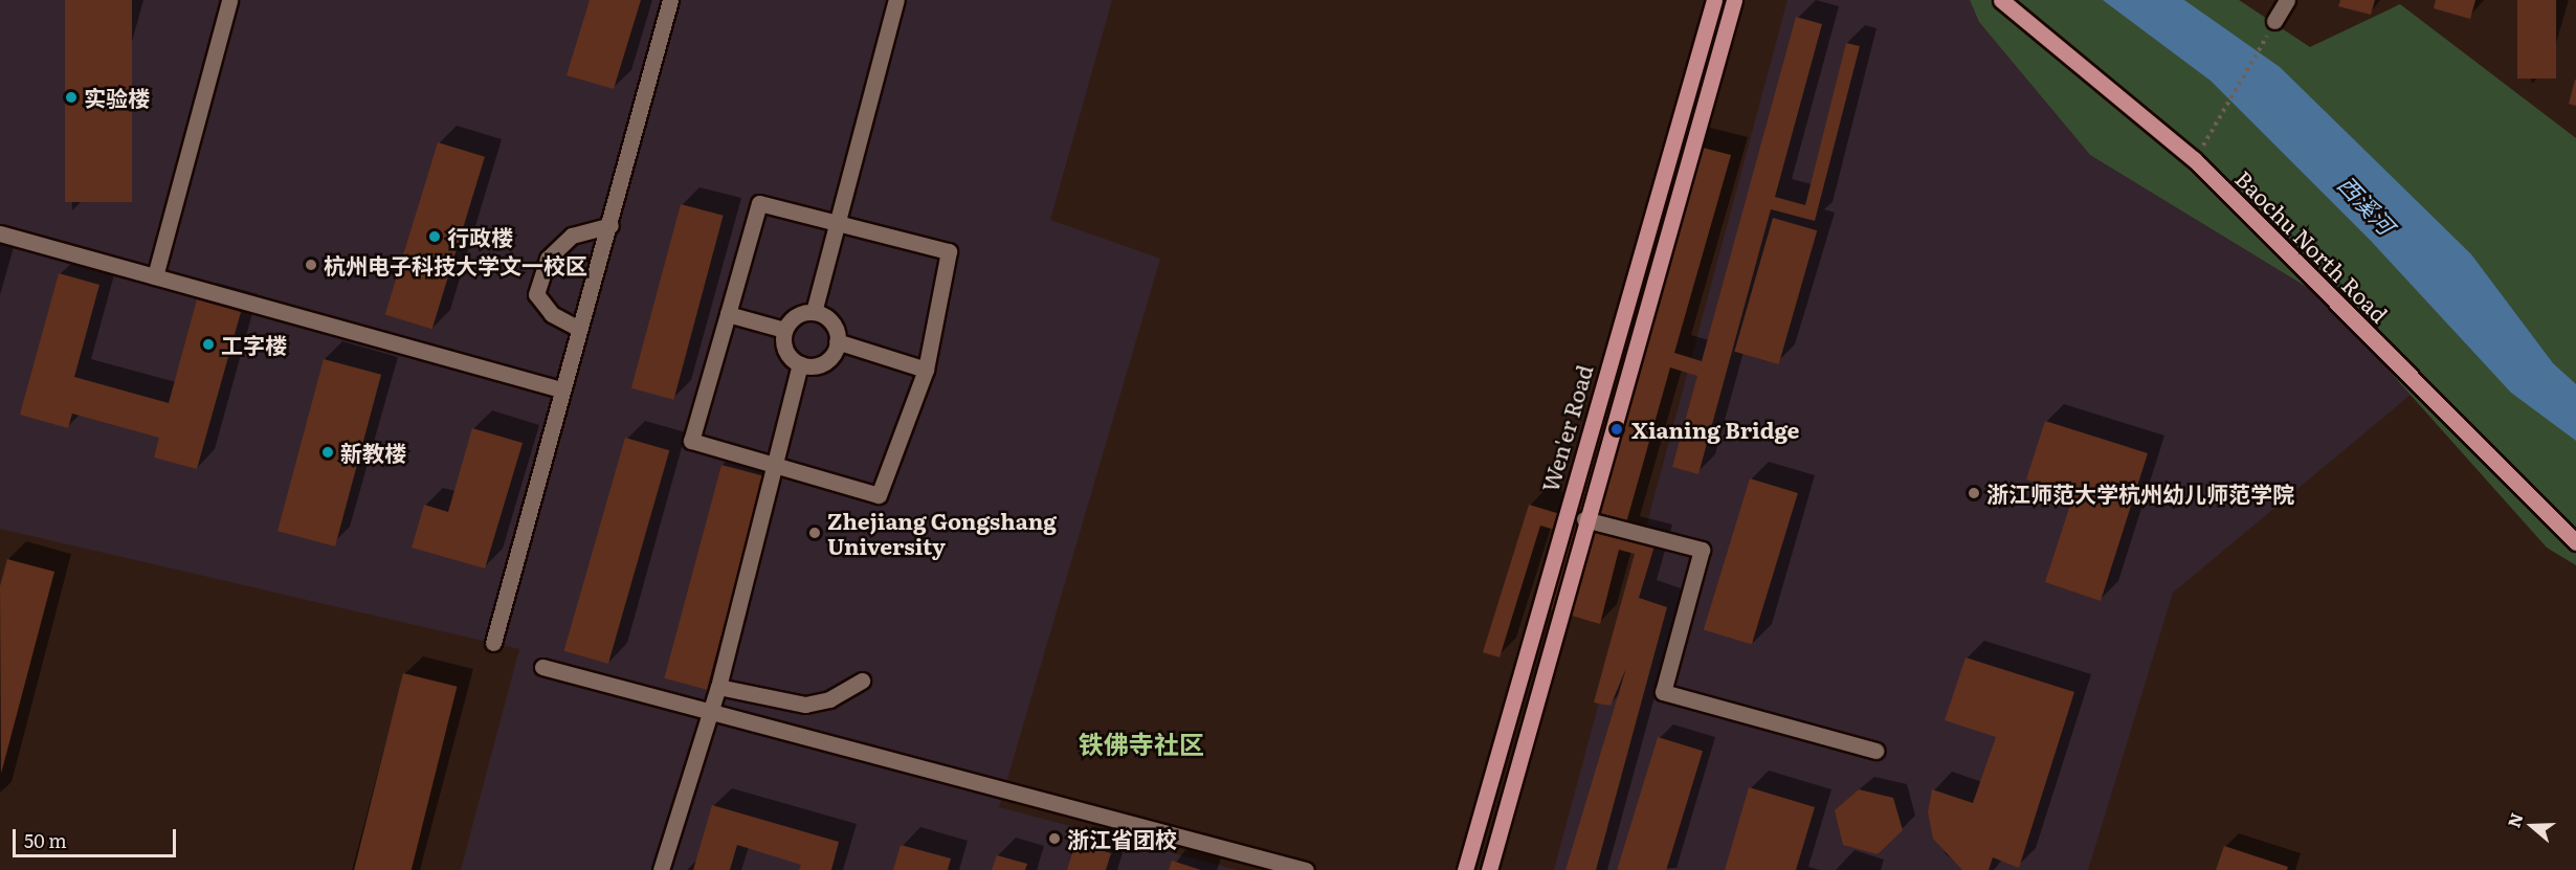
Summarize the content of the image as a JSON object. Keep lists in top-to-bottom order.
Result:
{
  "streets": {
    "main road": ["Baochu North Road", "Wen'er Road"]
  },
  "districts": ["铁佛寺社区"],
  "water": ["西溪河"],
  "places": [
    "实验楼",
    "行政楼",
    "杭州电子科技大学文一校区",
    "工字楼",
    "Xianing Bridge",
    "新教楼",
    "浙江师范大学杭州幼儿师范学院",
    "Zhejiang Gongshang University",
    "浙江省团校"
  ],
  "scale_bar": "50 m",
  "north": "left"
}
